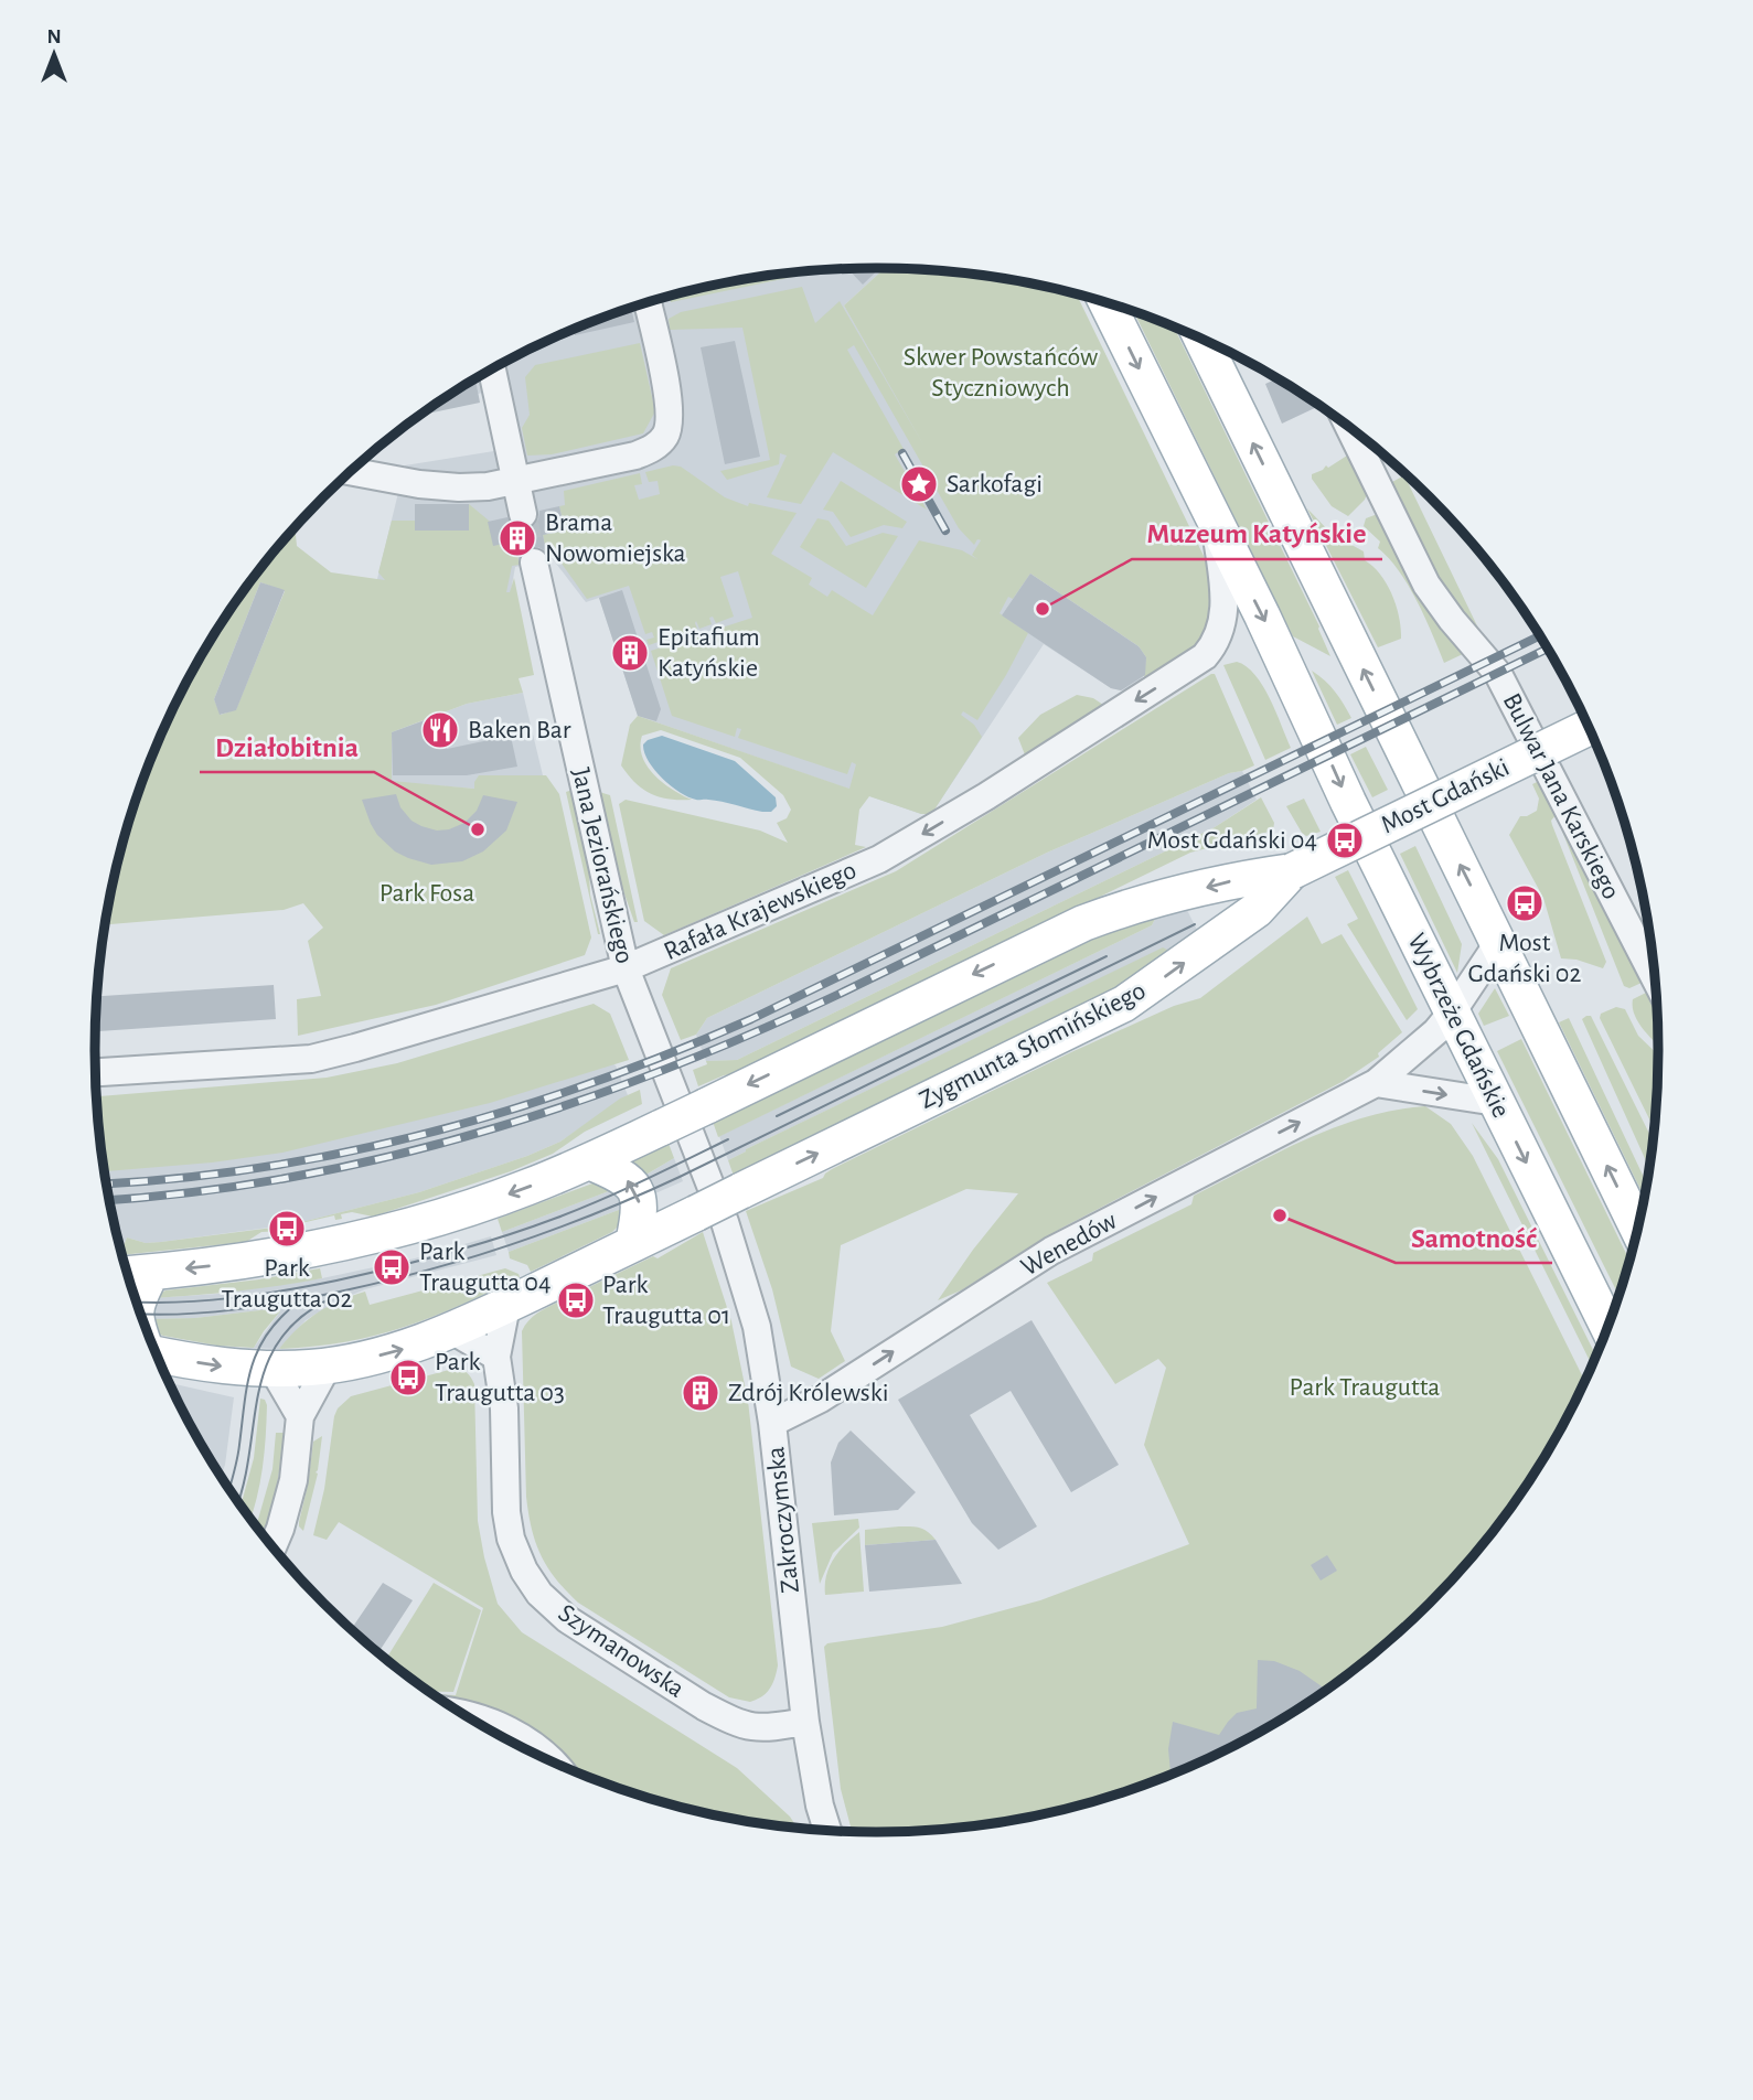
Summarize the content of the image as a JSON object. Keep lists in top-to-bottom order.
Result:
{
  "streets": {
    "main road": ["Most Gdański", "Wybrzeże Gdańskie", "Zygmunta Słomińskiego"],
    "street": [
      "Bulwar Jana Karskiego",
      "Jana Jeziorańskiego",
      "Rafała Krajewskiego",
      "Wenedów",
      "Zakroczymska",
      "Szymanowska"
    ]
  },
  "crossings": [
    ["Most Gdański", "Zygmunta Słomińskiego"],
    ["Jana Jeziorańskiego", "Rafała Krajewskiego"],
    ["Jana Jeziorańskiego", "Zakroczymska"],
    ["Rafała Krajewskiego", "Wybrzeże Gdańskie"],
    ["Wybrzeże Gdańskie", "Wenedów"],
    ["Zygmunta Słomińskiego", "Szymanowska"],
    ["Wenedów", "Zakroczymska"],
    ["Zakroczymska", "Szymanowska"]
  ],
  "one_way": ["Rafała Krajewskiego", "Wenedów"],
  "parks": ["Skwer Powstańców Styczniowych", "Park Fosa", "Park Traugutta"],
  "places": {
    "place": ["Sarkofagi"],
    "building": ["Brama Nowomiejska", "Epitafium Katyńskie", "Zdrój Królewski"],
    "other": ["Muzeum Katyńskie", "Działobitnia", "Samotność"],
    "restaurant": ["Baken Bar"],
    "bus stop": [
      "Most Gdański 04",
      "Most Gdański 02",
      "Park Traugutta 02",
      "Park Traugutta 04",
      "Park Traugutta 01",
      "Park Traugutta 03"
    ]
  },
  "north": "top"
}
